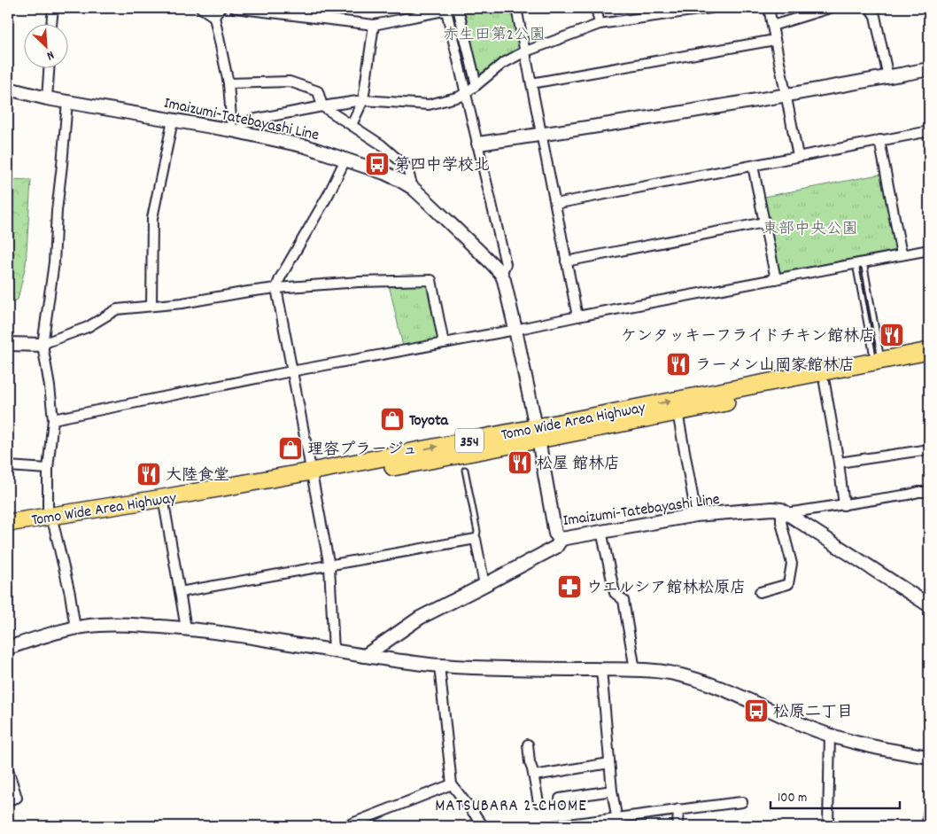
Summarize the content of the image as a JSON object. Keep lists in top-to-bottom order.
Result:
{
  "streets": {
    "highway": ["Tomo Wide Area Highway", "354"],
    "street": ["Imaizumi-Tatebayashi Line"]
  },
  "crossings": [
    ["Imaizumi-Tatebayashi Line", "Tomo Wide Area Highway"]
  ],
  "districts": ["MATSUBARA 2-CHOME"],
  "parks": ["赤生田第2公園", "東部中央公園"],
  "places": {
    "bus stop": ["第四中学校北", "松原二丁目"],
    "restaurant": [
      "ケンタッキーフライドチキン館林店",
      "ラーメン山岡家館林店",
      "松屋 館林店",
      "大陸食堂"
    ],
    "shop": ["Toyota", "理容プラージュ"],
    "pharmacy": ["ウエルシア館林松原店"]
  },
  "scale_bar": "100 m",
  "north": "bottom right"
}
